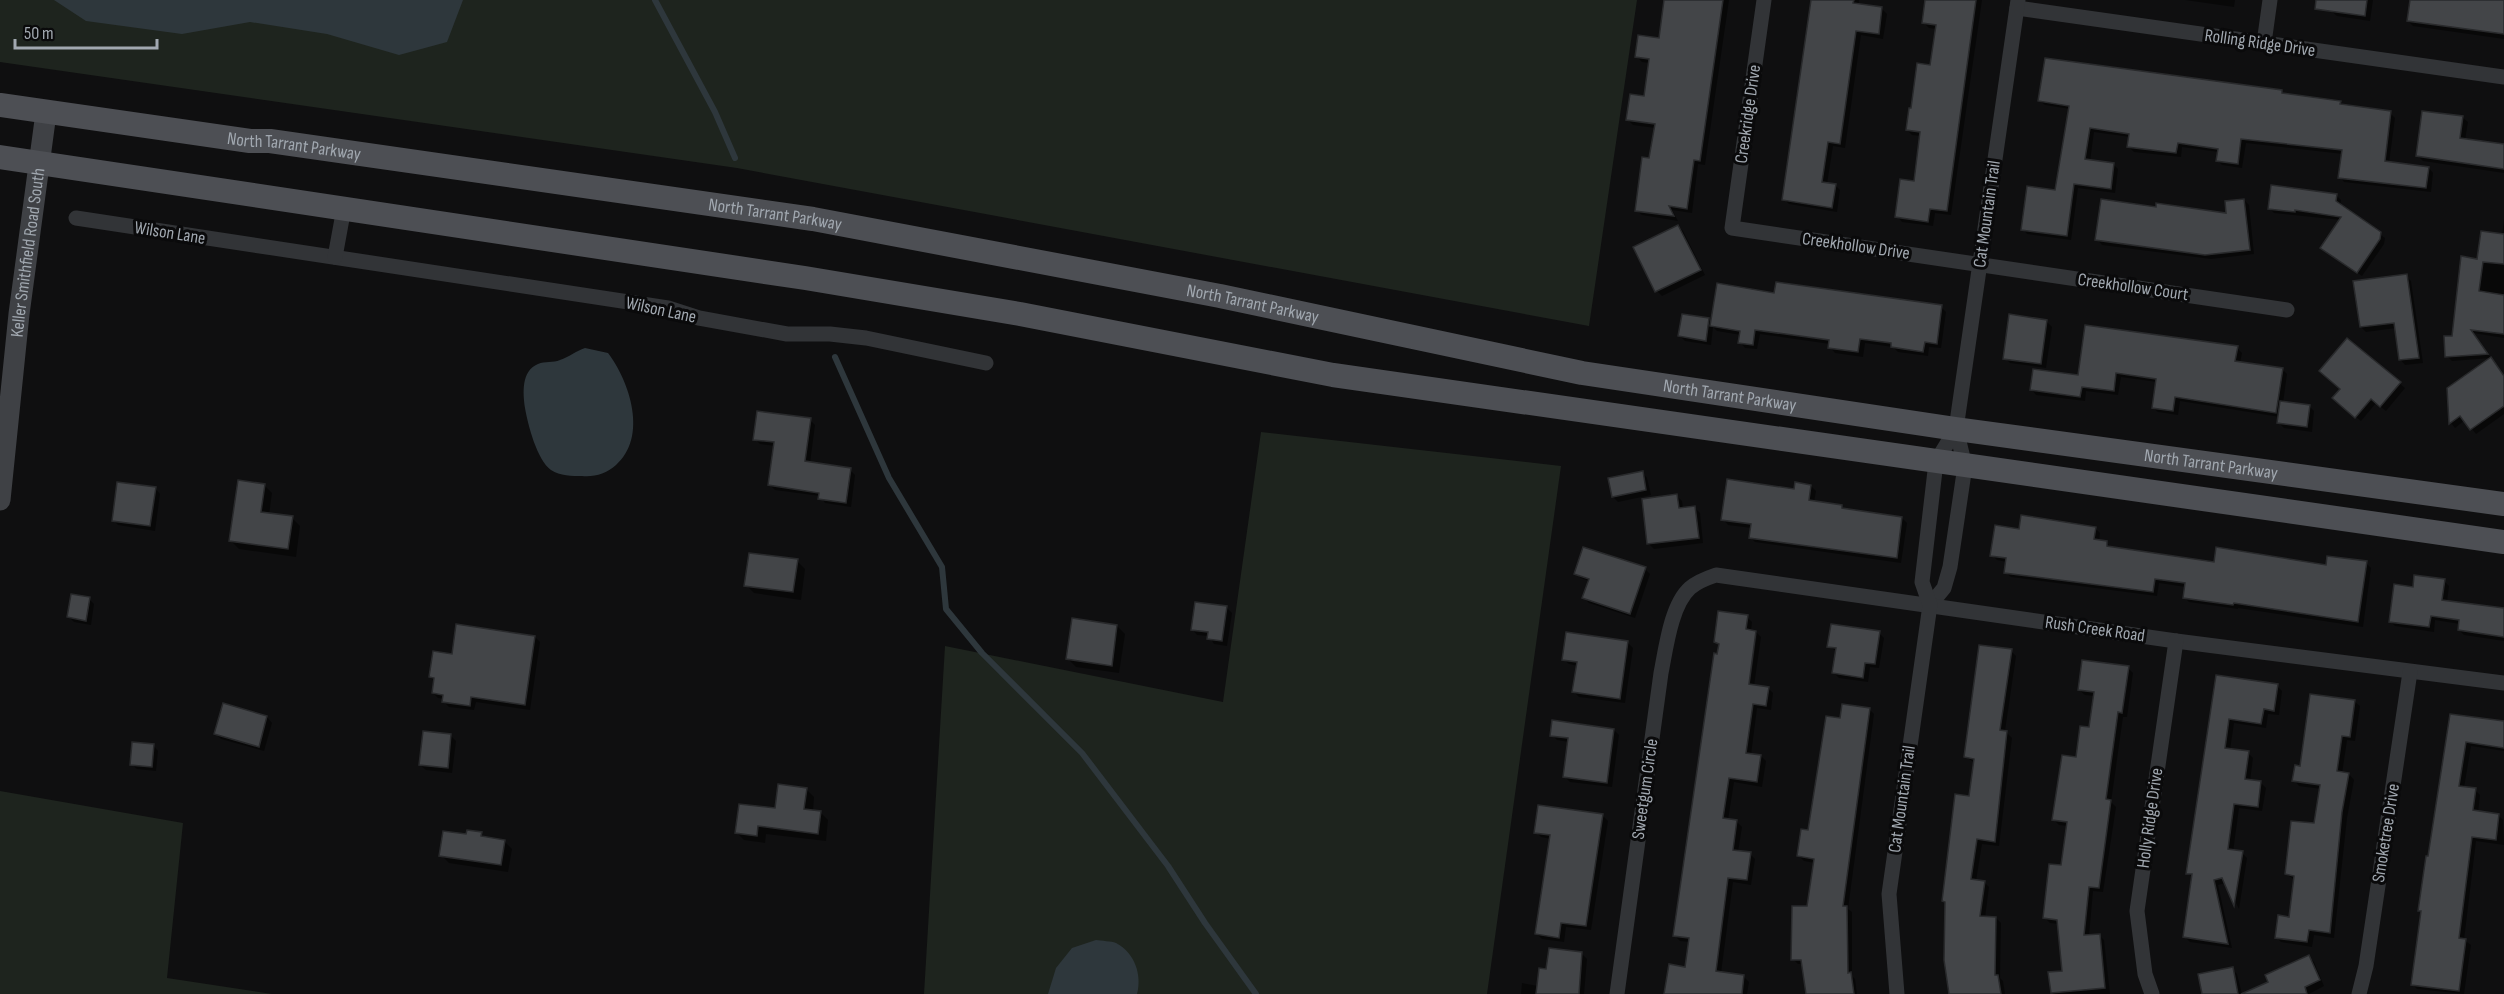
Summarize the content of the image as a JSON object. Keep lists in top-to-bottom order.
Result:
{
  "streets": {
    "main road": ["North Tarrant Parkway", "Keller Smithfield Road South"],
    "street": [
      "Rolling Ridge Drive",
      "Creekridge Drive",
      "Cat Mountain Trail",
      "Wilson Lane",
      "Creekhollow Drive",
      "Creekhollow Court",
      "Rush Creek Road",
      "Sweetgum Circle",
      "Holly Ridge Drive",
      "Smoketree Drive"
    ]
  },
  "crossings": [
    ["Rolling Ridge Drive", "Cat Mountain Trail"],
    ["Creekridge Drive", "Creekhollow Drive"],
    ["North Tarrant Parkway", "Cat Mountain Trail"],
    ["North Tarrant Parkway", "Keller Smithfield Road South"],
    ["Cat Mountain Trail", "Creekhollow Drive"],
    ["Cat Mountain Trail", "Creekhollow Court"],
    ["Cat Mountain Trail", "Rush Creek Road"],
    ["Creekhollow Drive", "Creekhollow Court"],
    ["Rush Creek Road", "Sweetgum Circle"],
    ["Rush Creek Road", "Holly Ridge Drive"],
    ["Rush Creek Road", "Smoketree Drive"]
  ],
  "scale_bar": "50 m"
}
